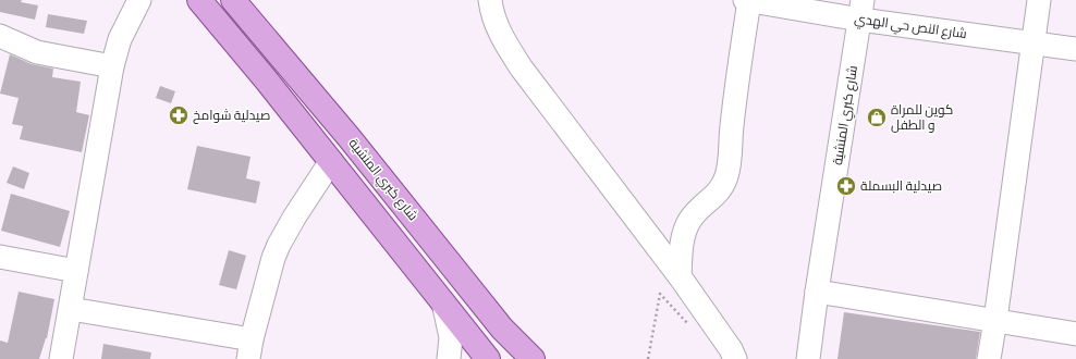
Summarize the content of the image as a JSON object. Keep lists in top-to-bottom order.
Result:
{
  "streets": {
    "main road": ["شارع كبري المنشية"],
    "street": ["شارع النص حي الهدي"]
  },
  "crossings": [
    ["شارع النص حي الهدي", "شارع كبري المنشية"]
  ],
  "places": {
    "pharmacy": ["صيدلية شوامخ", "صيدلية البسملة"],
    "shop": ["كوين للمراة و الطفل"]
  }
}
